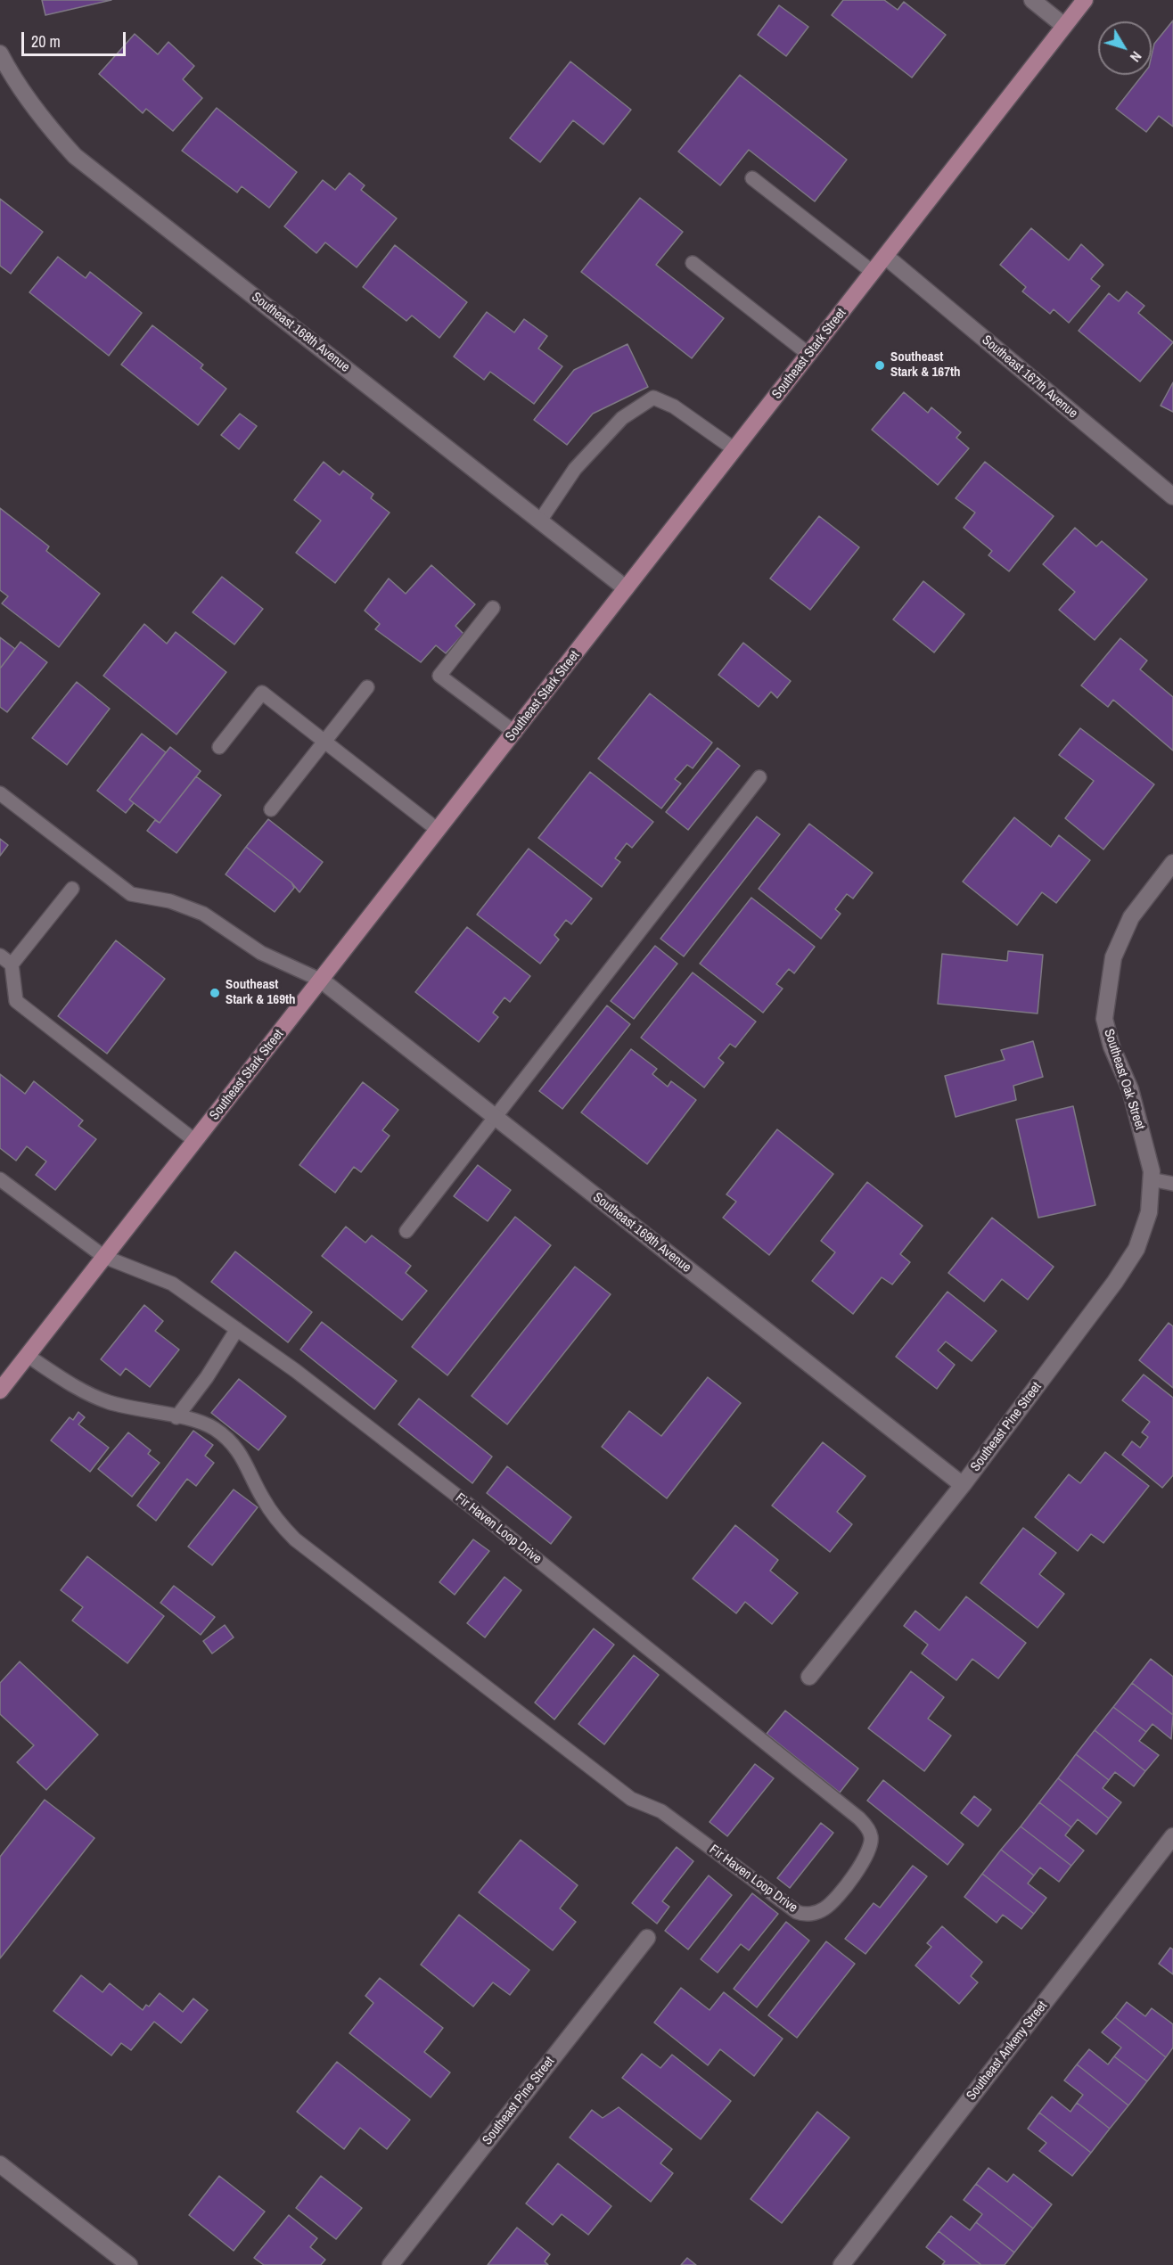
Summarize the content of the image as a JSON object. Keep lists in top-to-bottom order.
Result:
{
  "streets": {
    "main road": ["Southeast Stark Street"],
    "street": [
      "Southeast 168th Avenue",
      "Southeast 167th Avenue",
      "Southeast Oak Street",
      "Southeast 169th Avenue",
      "Southeast Pine Street",
      "Southeast Ankeny Street"
    ],
    "lane": ["Fir Haven Loop Drive"]
  },
  "crossings": [
    ["Southeast 168th Avenue", "Southeast Stark Street"],
    ["Southeast Stark Street", "Southeast 167th Avenue"],
    ["Southeast Stark Street", "Southeast 169th Avenue"],
    ["Southeast Stark Street", "Fir Haven Loop Drive"],
    ["Southeast Oak Street", "Southeast Pine Street"],
    ["Southeast 169th Avenue", "Southeast Pine Street"]
  ],
  "places": ["Southeast Stark & 167th", "Southeast Stark & 169th"],
  "scale_bar": "20 m",
  "north": "bottom right"
}
